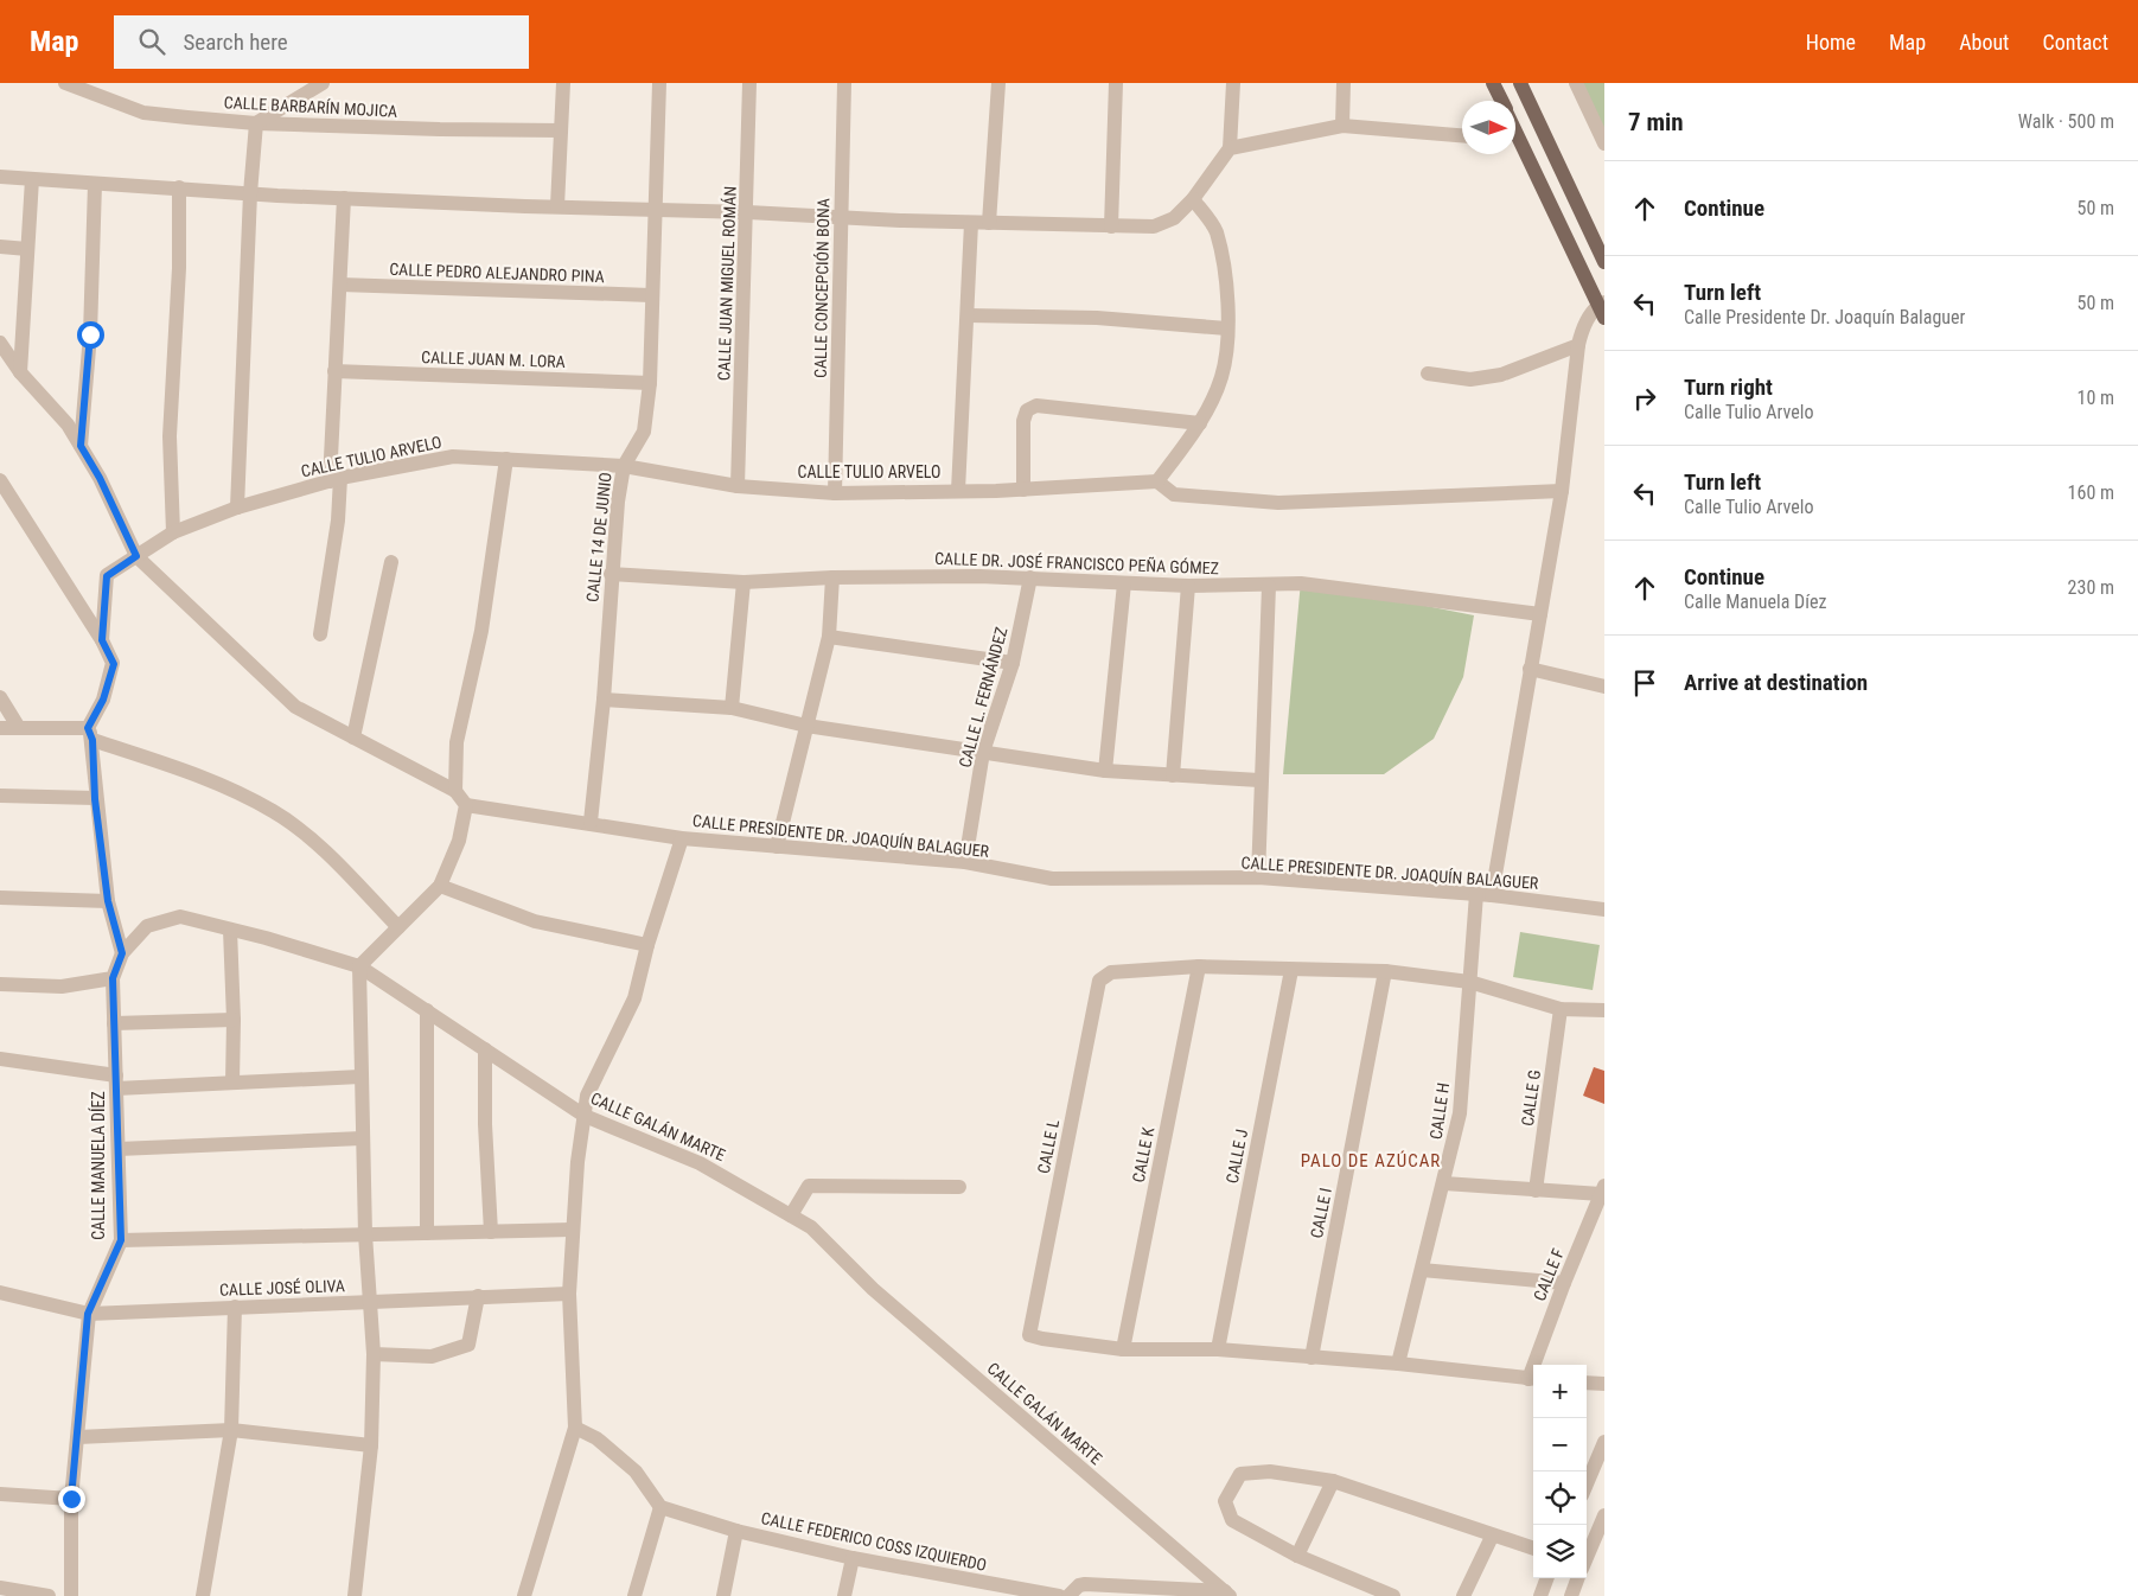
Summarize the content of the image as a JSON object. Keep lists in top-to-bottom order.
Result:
{
  "streets": {
    "street": [
      "CALLE BARBARÍN MOJICA",
      "CALLE PEDRO ALEJANDRO PINA",
      "CALLE JUAN MIGUEL ROMÁN",
      "CALLE CONCEPCIÓN BONA",
      "CALLE JUAN M. LORA",
      "CALLE TULIO ARVELO",
      "CALLE 14 DE JUNIO",
      "CALLE DR. JOSÉ FRANCISCO PEÑA GÓMEZ",
      "CALLE L. FERNÁNDEZ",
      "CALLE PRESIDENTE DR. JOAQUÍN BALAGUER",
      "CALLE G",
      "CALLE H",
      "CALLE GALÁN MARTE",
      "CALLE L",
      "CALLE K",
      "CALLE J",
      "CALLE MANUELA DÍEZ",
      "CALLE I",
      "CALLE F",
      "CALLE JOSÉ OLIVA",
      "CALLE FEDERICO COSS IZQUIERDO"
    ]
  },
  "crossings": [
    ["CALLE PEDRO ALEJANDRO PINA", "CALLE 14 DE JUNIO"],
    ["CALLE JUAN MIGUEL ROMÁN", "CALLE TULIO ARVELO"],
    ["CALLE CONCEPCIÓN BONA", "CALLE TULIO ARVELO"],
    ["CALLE JUAN M. LORA", "CALLE 14 DE JUNIO"],
    ["CALLE TULIO ARVELO", "CALLE 14 DE JUNIO"],
    ["CALLE 14 DE JUNIO", "CALLE DR. JOSÉ FRANCISCO PEÑA GÓMEZ"],
    ["CALLE 14 DE JUNIO", "CALLE PRESIDENTE DR. JOAQUÍN BALAGUER"],
    ["CALLE DR. JOSÉ FRANCISCO PEÑA GÓMEZ", "CALLE L. FERNÁNDEZ"],
    ["CALLE L. FERNÁNDEZ", "CALLE PRESIDENTE DR. JOAQUÍN BALAGUER"],
    ["CALLE PRESIDENTE DR. JOAQUÍN BALAGUER", "CALLE H"],
    ["CALLE GALÁN MARTE", "CALLE MANUELA DÍEZ"],
    ["CALLE L", "CALLE K"],
    ["CALLE MANUELA DÍEZ", "CALLE JOSÉ OLIVA"]
  ],
  "districts": ["PALO DE AZÚCAR"],
  "north": "right",
  "page": {
    "header": "Map",
    "search": "Search here",
    "nav": [
      "Home",
      "Map",
      "About",
      "Contact"
    ],
    "heading": ["7 min", "Walk · 500 m"],
    "list": [
      ["Continue", "50 m"],
      ["Turn left", "Calle Presidente Dr. Joaquín Balaguer", "50 m"],
      ["Turn right", "Calle Tulio Arvelo", "10 m"],
      ["Turn left", "Calle Tulio Arvelo", "160 m"],
      ["Continue", "Calle Manuela Díez", "230 m"],
      "Arrive at destination"
    ],
    "map_buttons": ["+", "−"]
  }
}
